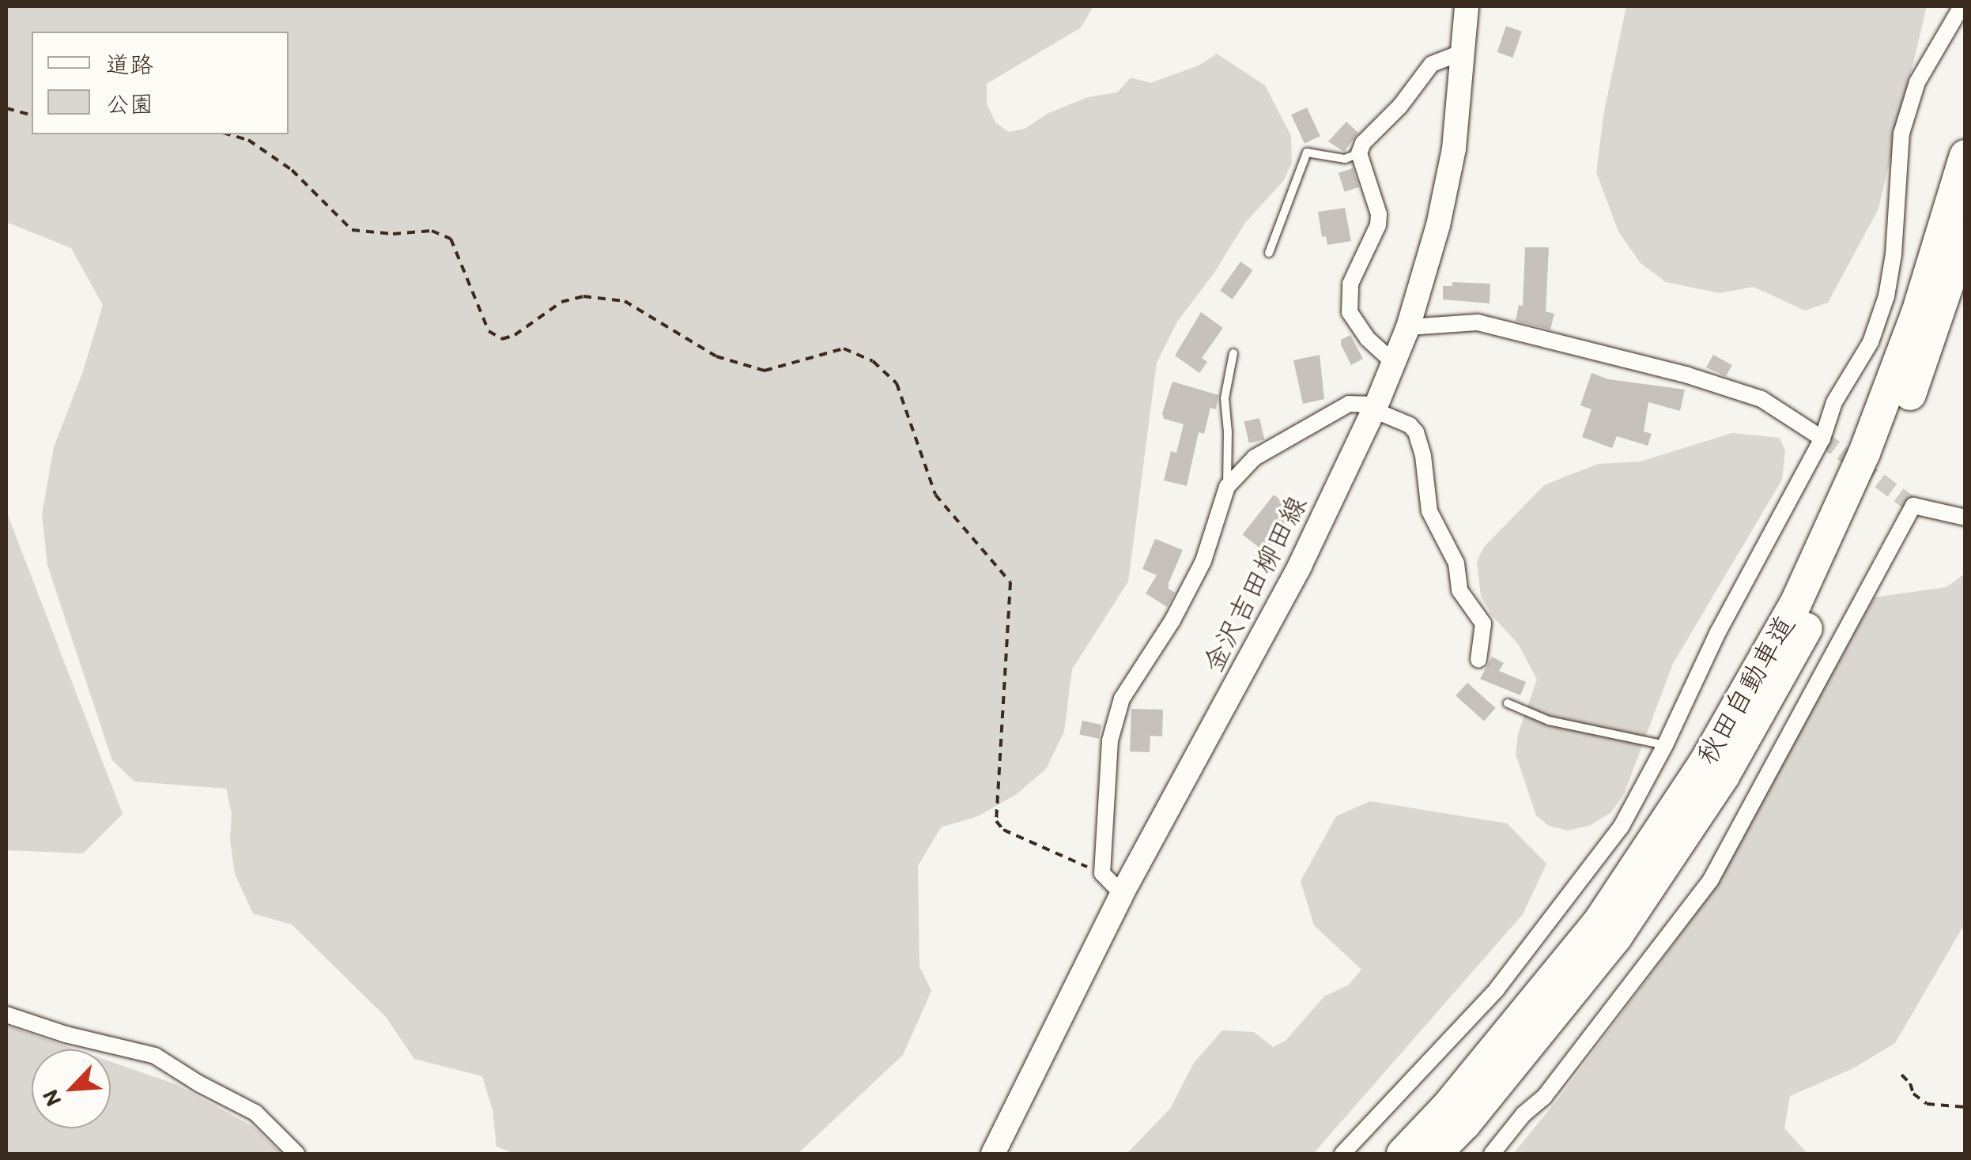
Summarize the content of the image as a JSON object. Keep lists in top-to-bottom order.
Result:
{
  "streets": {
    "highway": ["秋田自動車道"],
    "main road": ["金沢吉田柳田線"]
  },
  "legend": ["道路", "公園"],
  "north": "bottom left"
}
